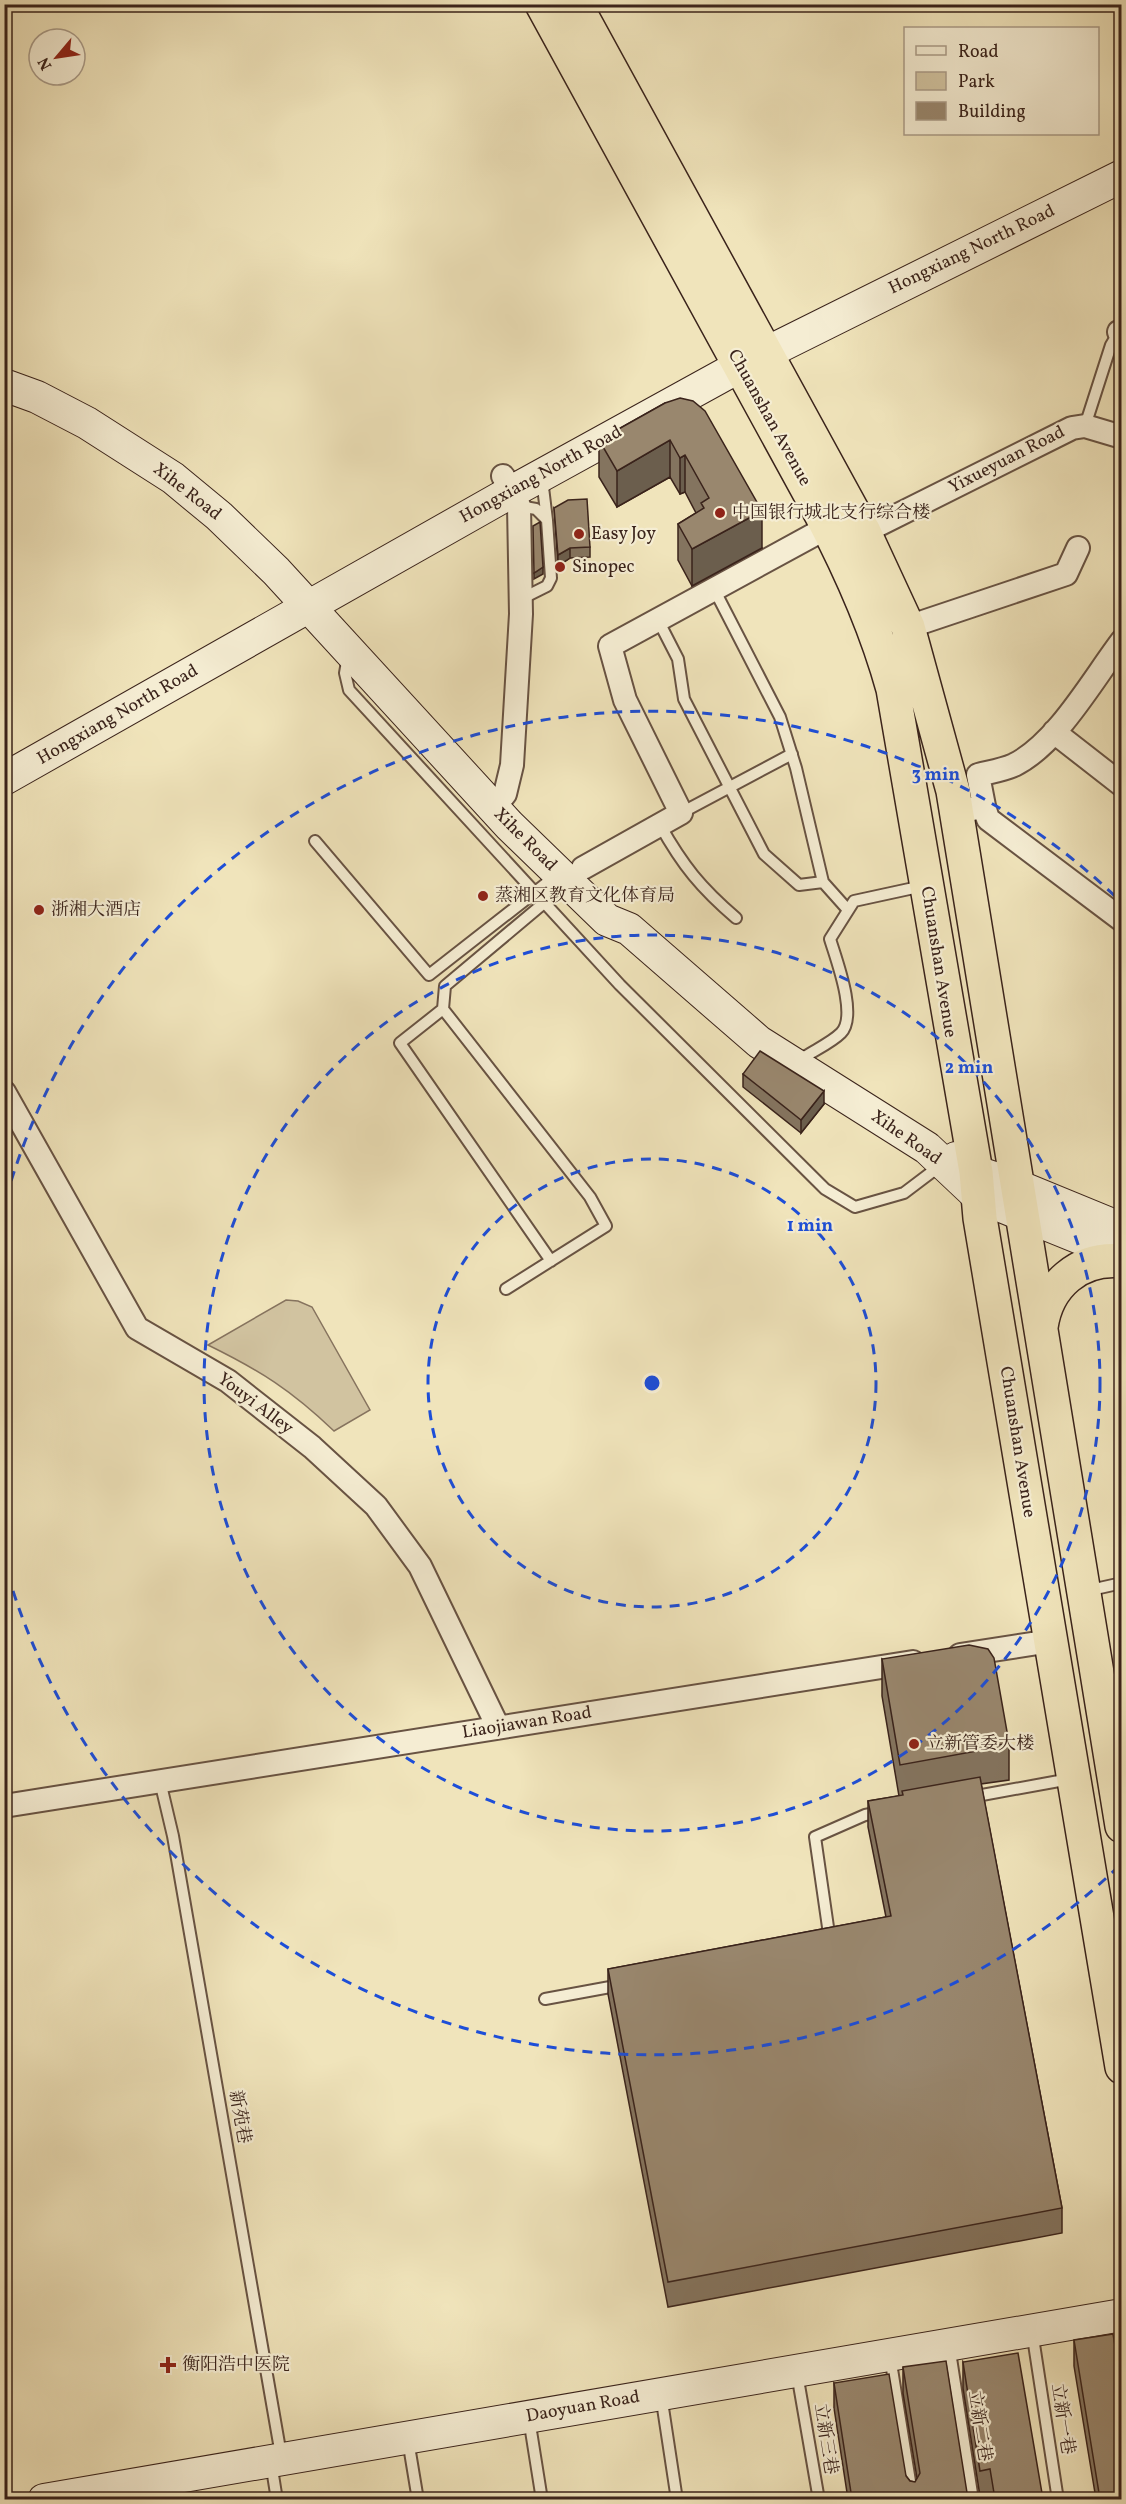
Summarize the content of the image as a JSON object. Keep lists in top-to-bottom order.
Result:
{
  "streets": {
    "highway": ["Chuanshan Avenue"],
    "main road": ["Hongxiang North Road", "Xihe Road", "Daoyuan Road"],
    "street": ["Yixueyuan Road", "Youyi Alley", "Liaojiawan Road"],
    "lane": [
      "新苑巷",
      "立新一巷",
      "立新二巷",
      "立新三巷"
    ]
  },
  "crossings": [
    ["Hongxiang North Road", "Chuanshan Avenue"],
    ["Hongxiang North Road", "Xihe Road"],
    ["Chuanshan Avenue", "Yixueyuan Road"],
    ["Chuanshan Avenue", "Xihe Road"],
    ["Chuanshan Avenue", "Liaojiawan Road"],
    ["Youyi Alley", "Liaojiawan Road"],
    ["Liaojiawan Road", "新苑巷"],
    ["新苑巷", "Daoyuan Road"],
    ["Daoyuan Road", "立新一巷"],
    ["Daoyuan Road", "立新二巷"],
    ["Daoyuan Road", "立新三巷"]
  ],
  "places": {
    "other": [
      "中国银行城北支行综合楼",
      "Easy Joy",
      "Sinopec",
      "蒸湘区教育文化体育局",
      "浙湘大酒店",
      "立新管委大楼"
    ],
    "health": ["衡阳浩中医院"]
  },
  "legend": ["Road", "Park", "Building"],
  "north": "bottom left",
  "rings": ["3 min", "2 min", "1 min"]
}
